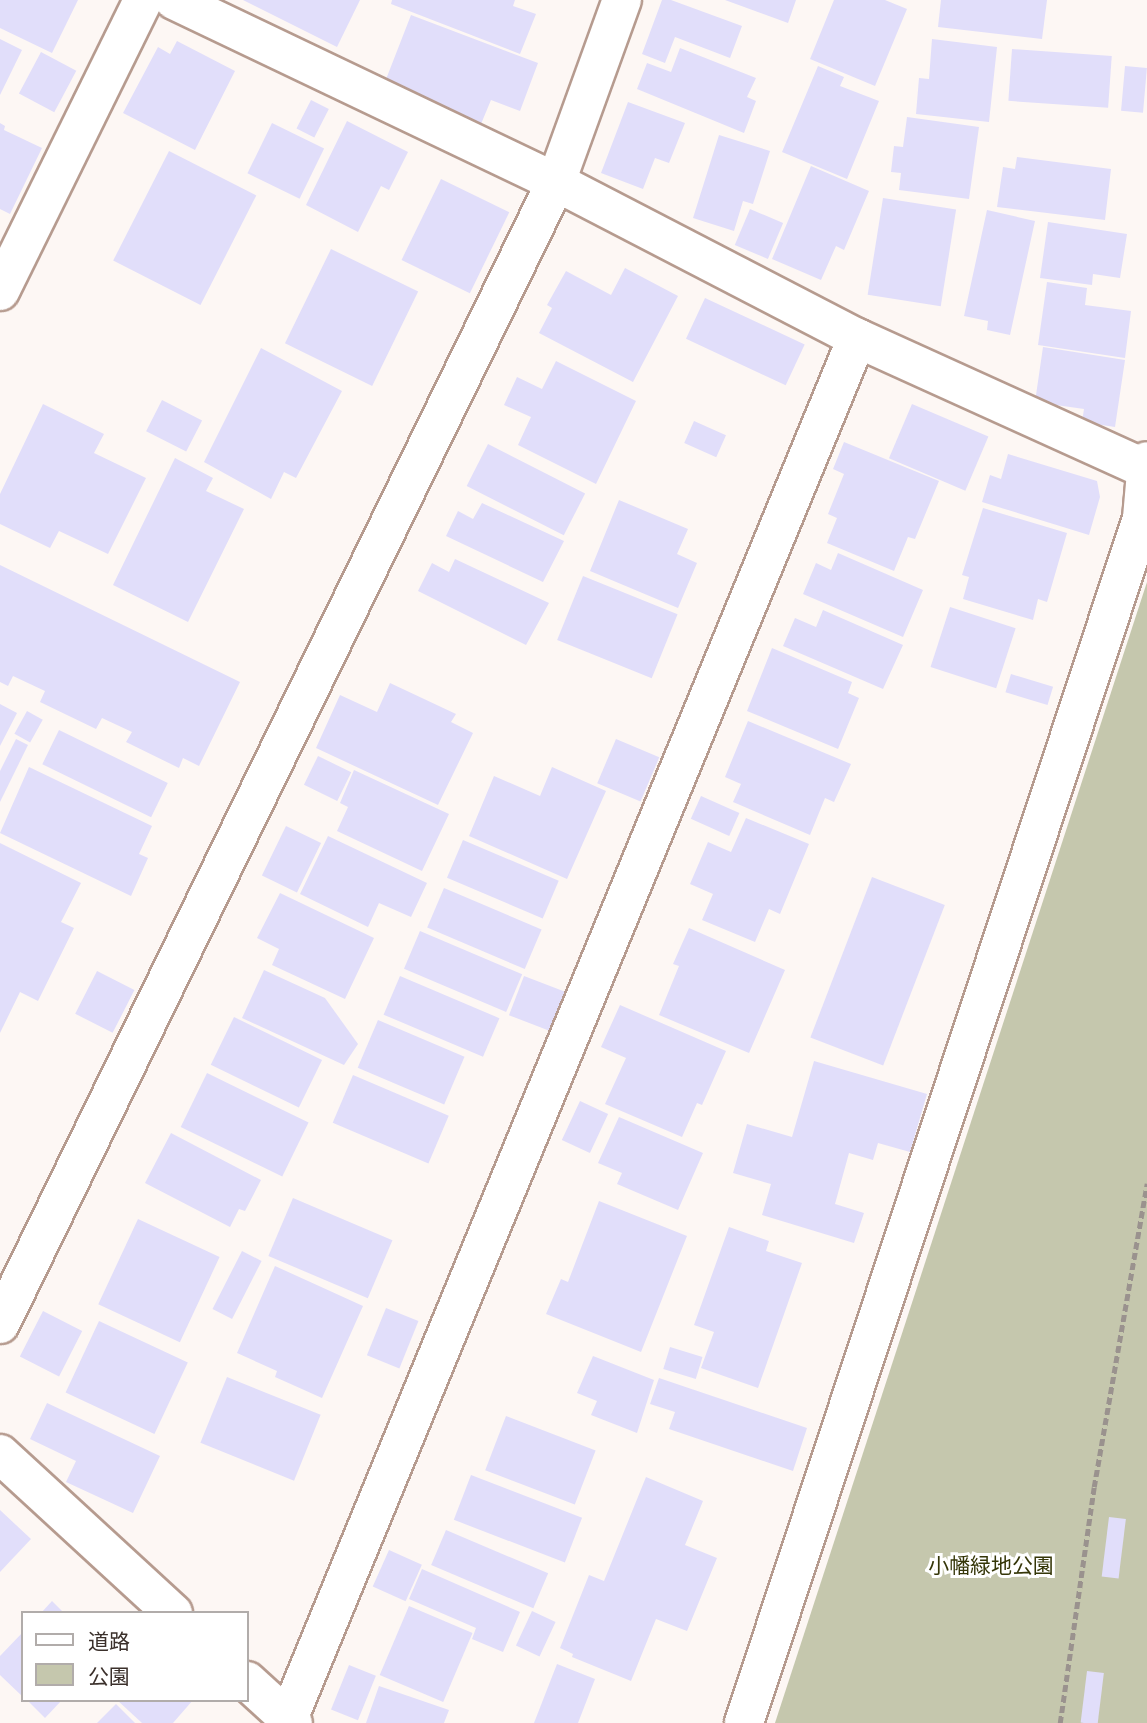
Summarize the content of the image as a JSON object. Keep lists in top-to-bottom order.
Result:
{
  "parks": ["小幡緑地公園"],
  "legend": ["道路", "公園"]
}
